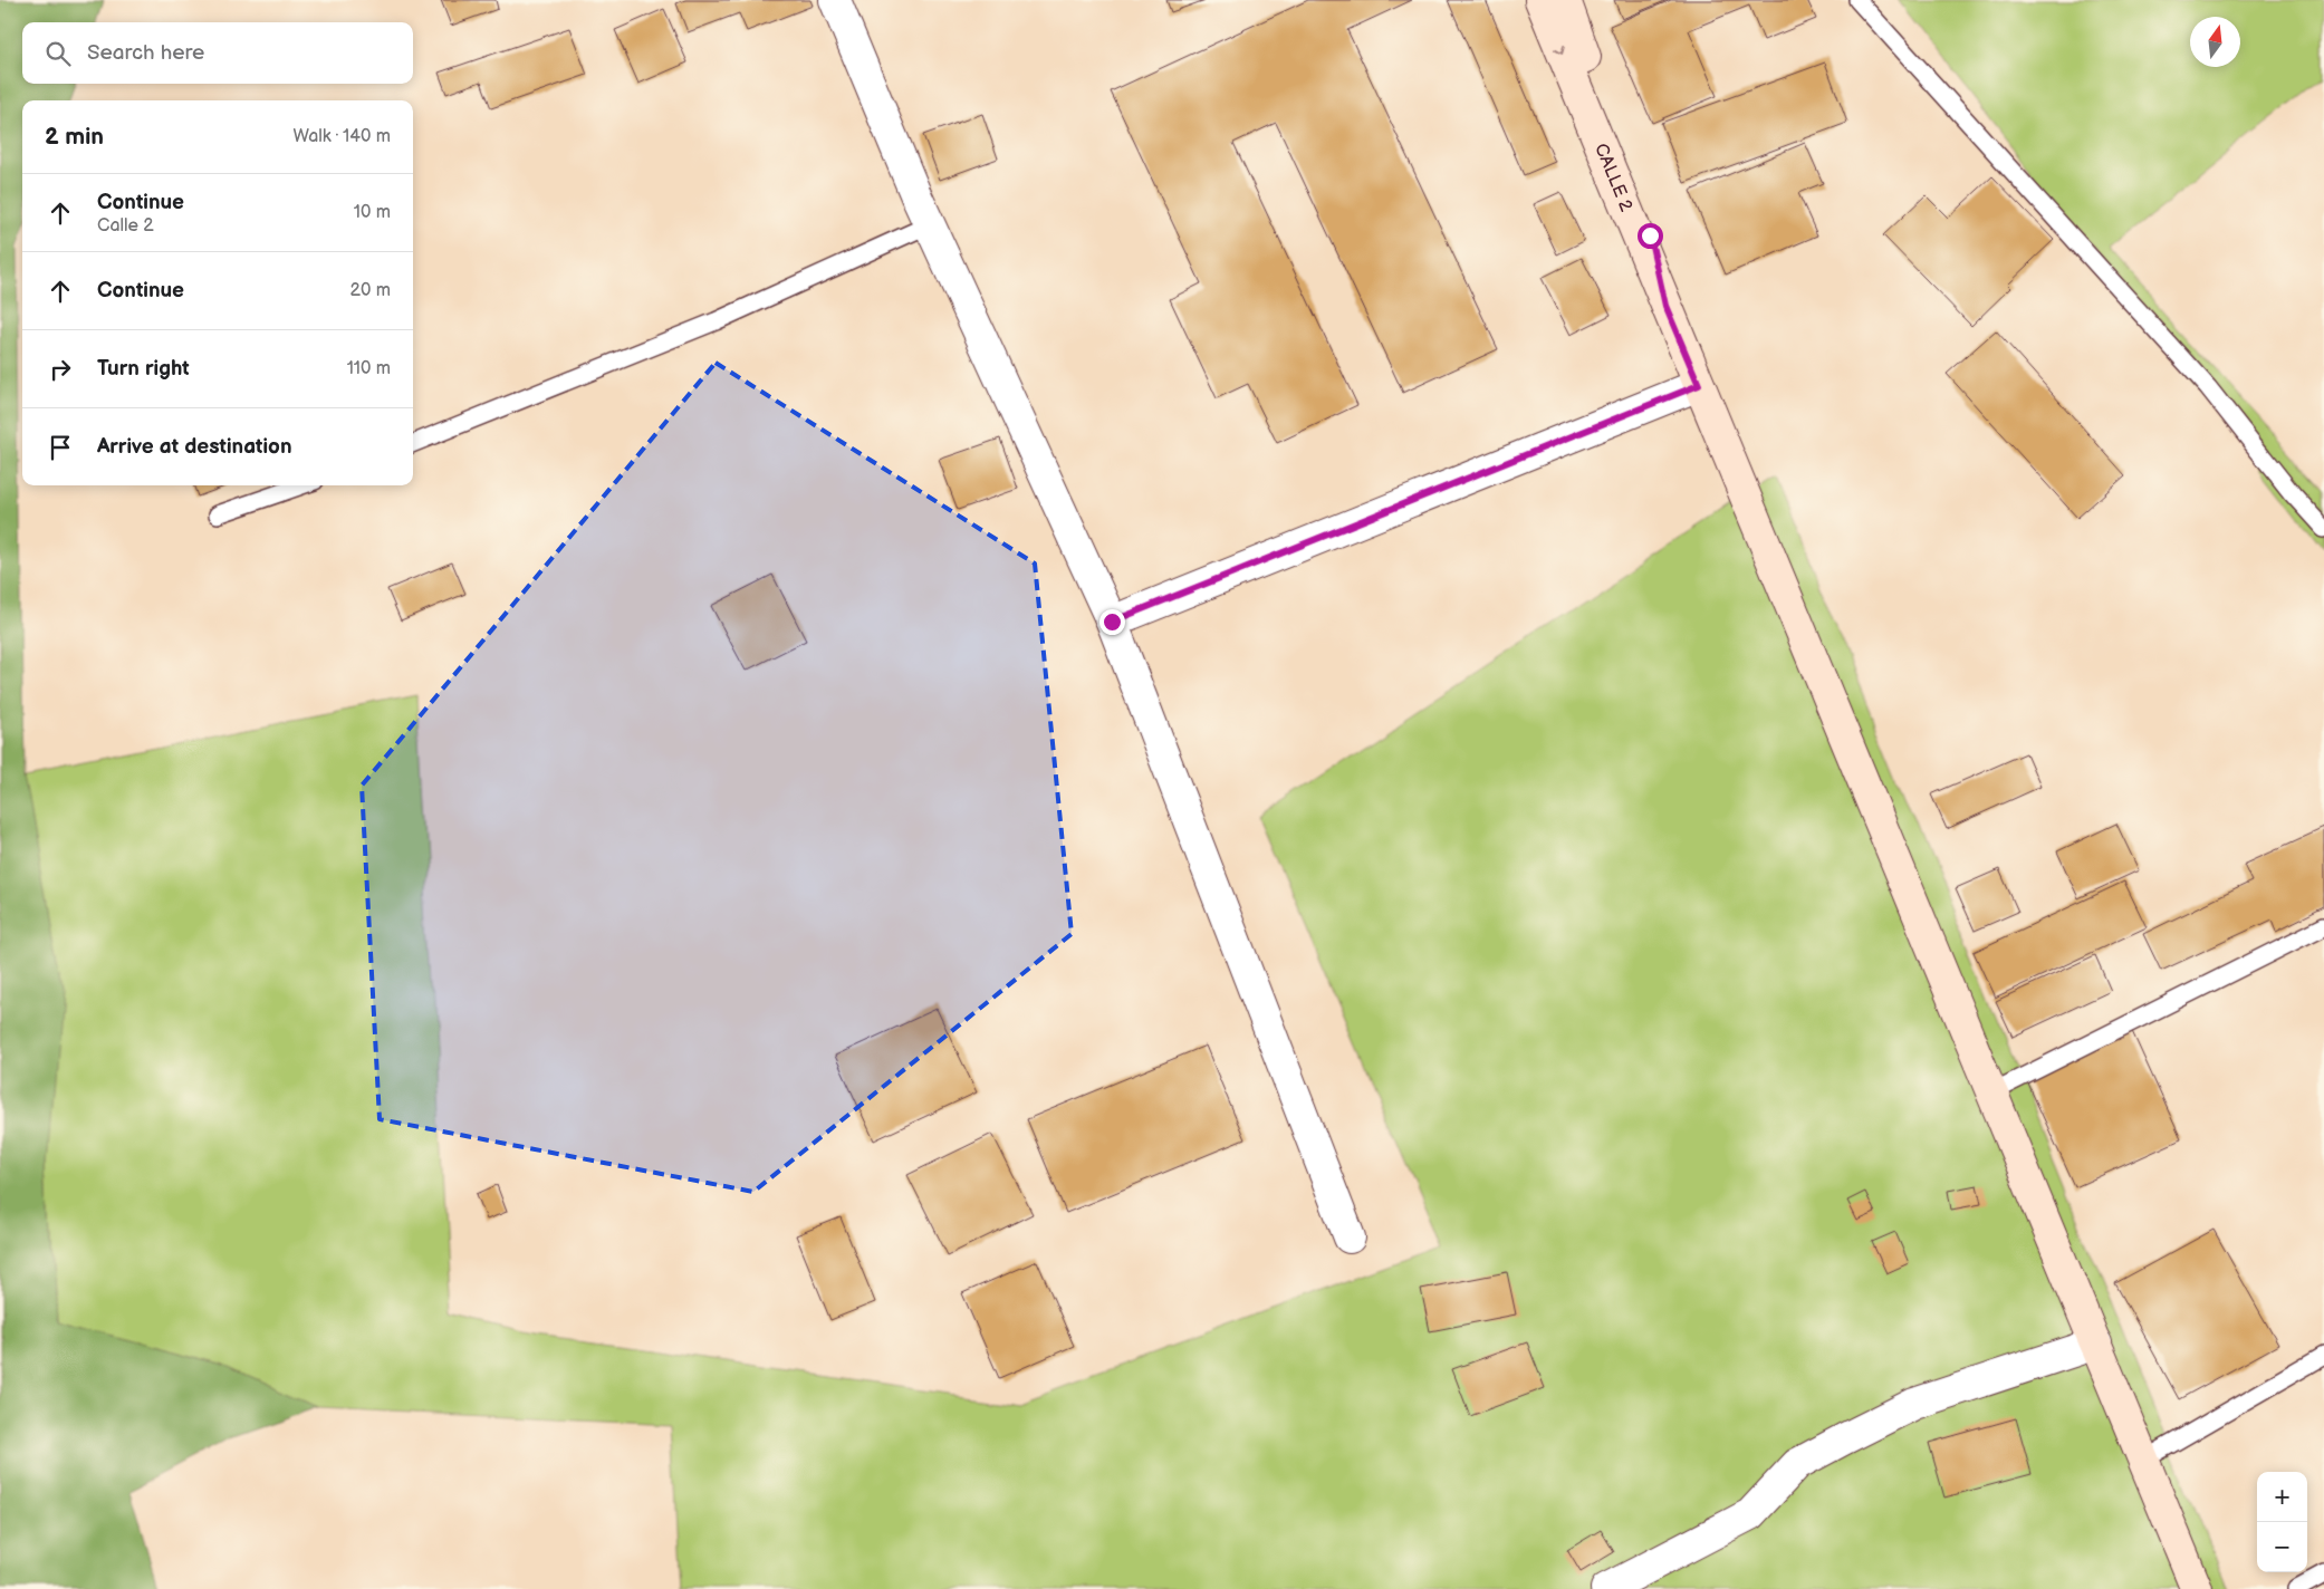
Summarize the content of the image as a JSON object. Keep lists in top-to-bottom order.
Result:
{
  "streets": {
    "main road": ["CALLE 2"]
  },
  "north": "top",
  "page": {
    "search": "Search here",
    "heading": ["2 min", "Walk · 140 m"],
    "list": [
      ["Continue", "Calle 2", "10 m"],
      ["Continue", "20 m"],
      ["Turn right", "110 m"],
      "Arrive at destination"
    ],
    "map_buttons": ["+", "−"]
  }
}
